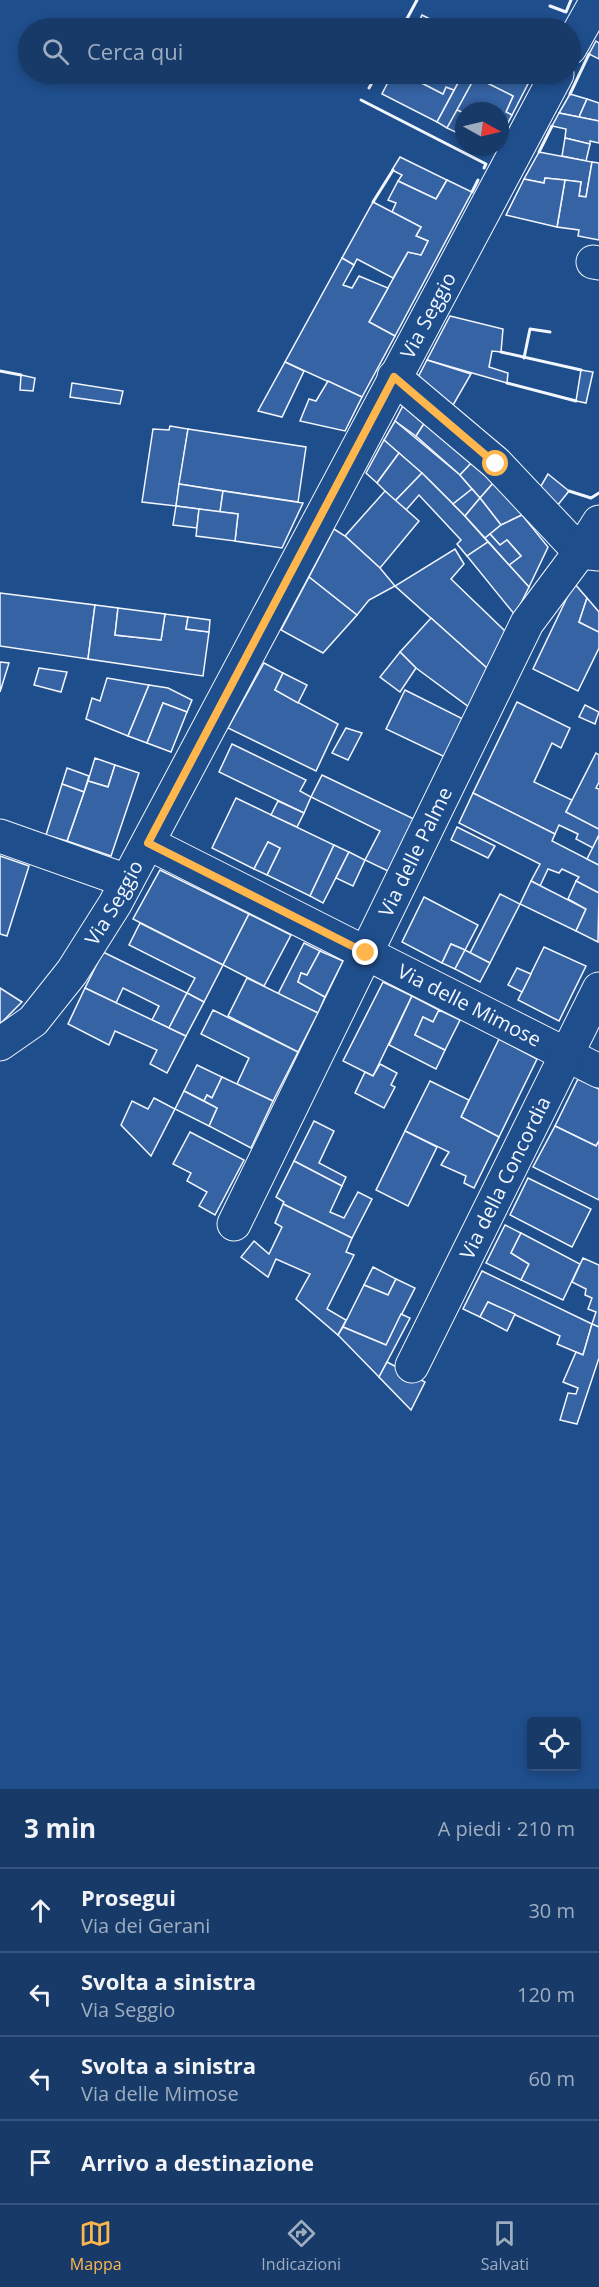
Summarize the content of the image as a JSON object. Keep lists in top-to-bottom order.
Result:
{
  "streets": {
    "street": [
      "Via Seggio",
      "Via delle Palme",
      "Via delle Mimose",
      "Via della Concordia"
    ]
  },
  "crossings": [
    ["Via Seggio", "Via delle Mimose"],
    ["Via delle Palme", "Via delle Mimose"],
    ["Via delle Mimose", "Via della Concordia"]
  ],
  "north": "right",
  "page": {
    "search": "Cerca qui",
    "heading": ["3 min", "A piedi · 210 m"],
    "list": [
      ["Prosegui", "Via dei Gerani", "30 m"],
      ["Svolta a sinistra", "Via Seggio", "120 m"],
      ["Svolta a sinistra", "Via delle Mimose", "60 m"],
      "Arrivo a destinazione"
    ],
    "nav": ["Mappa", "Indicazioni", "Salvati"]
  }
}
